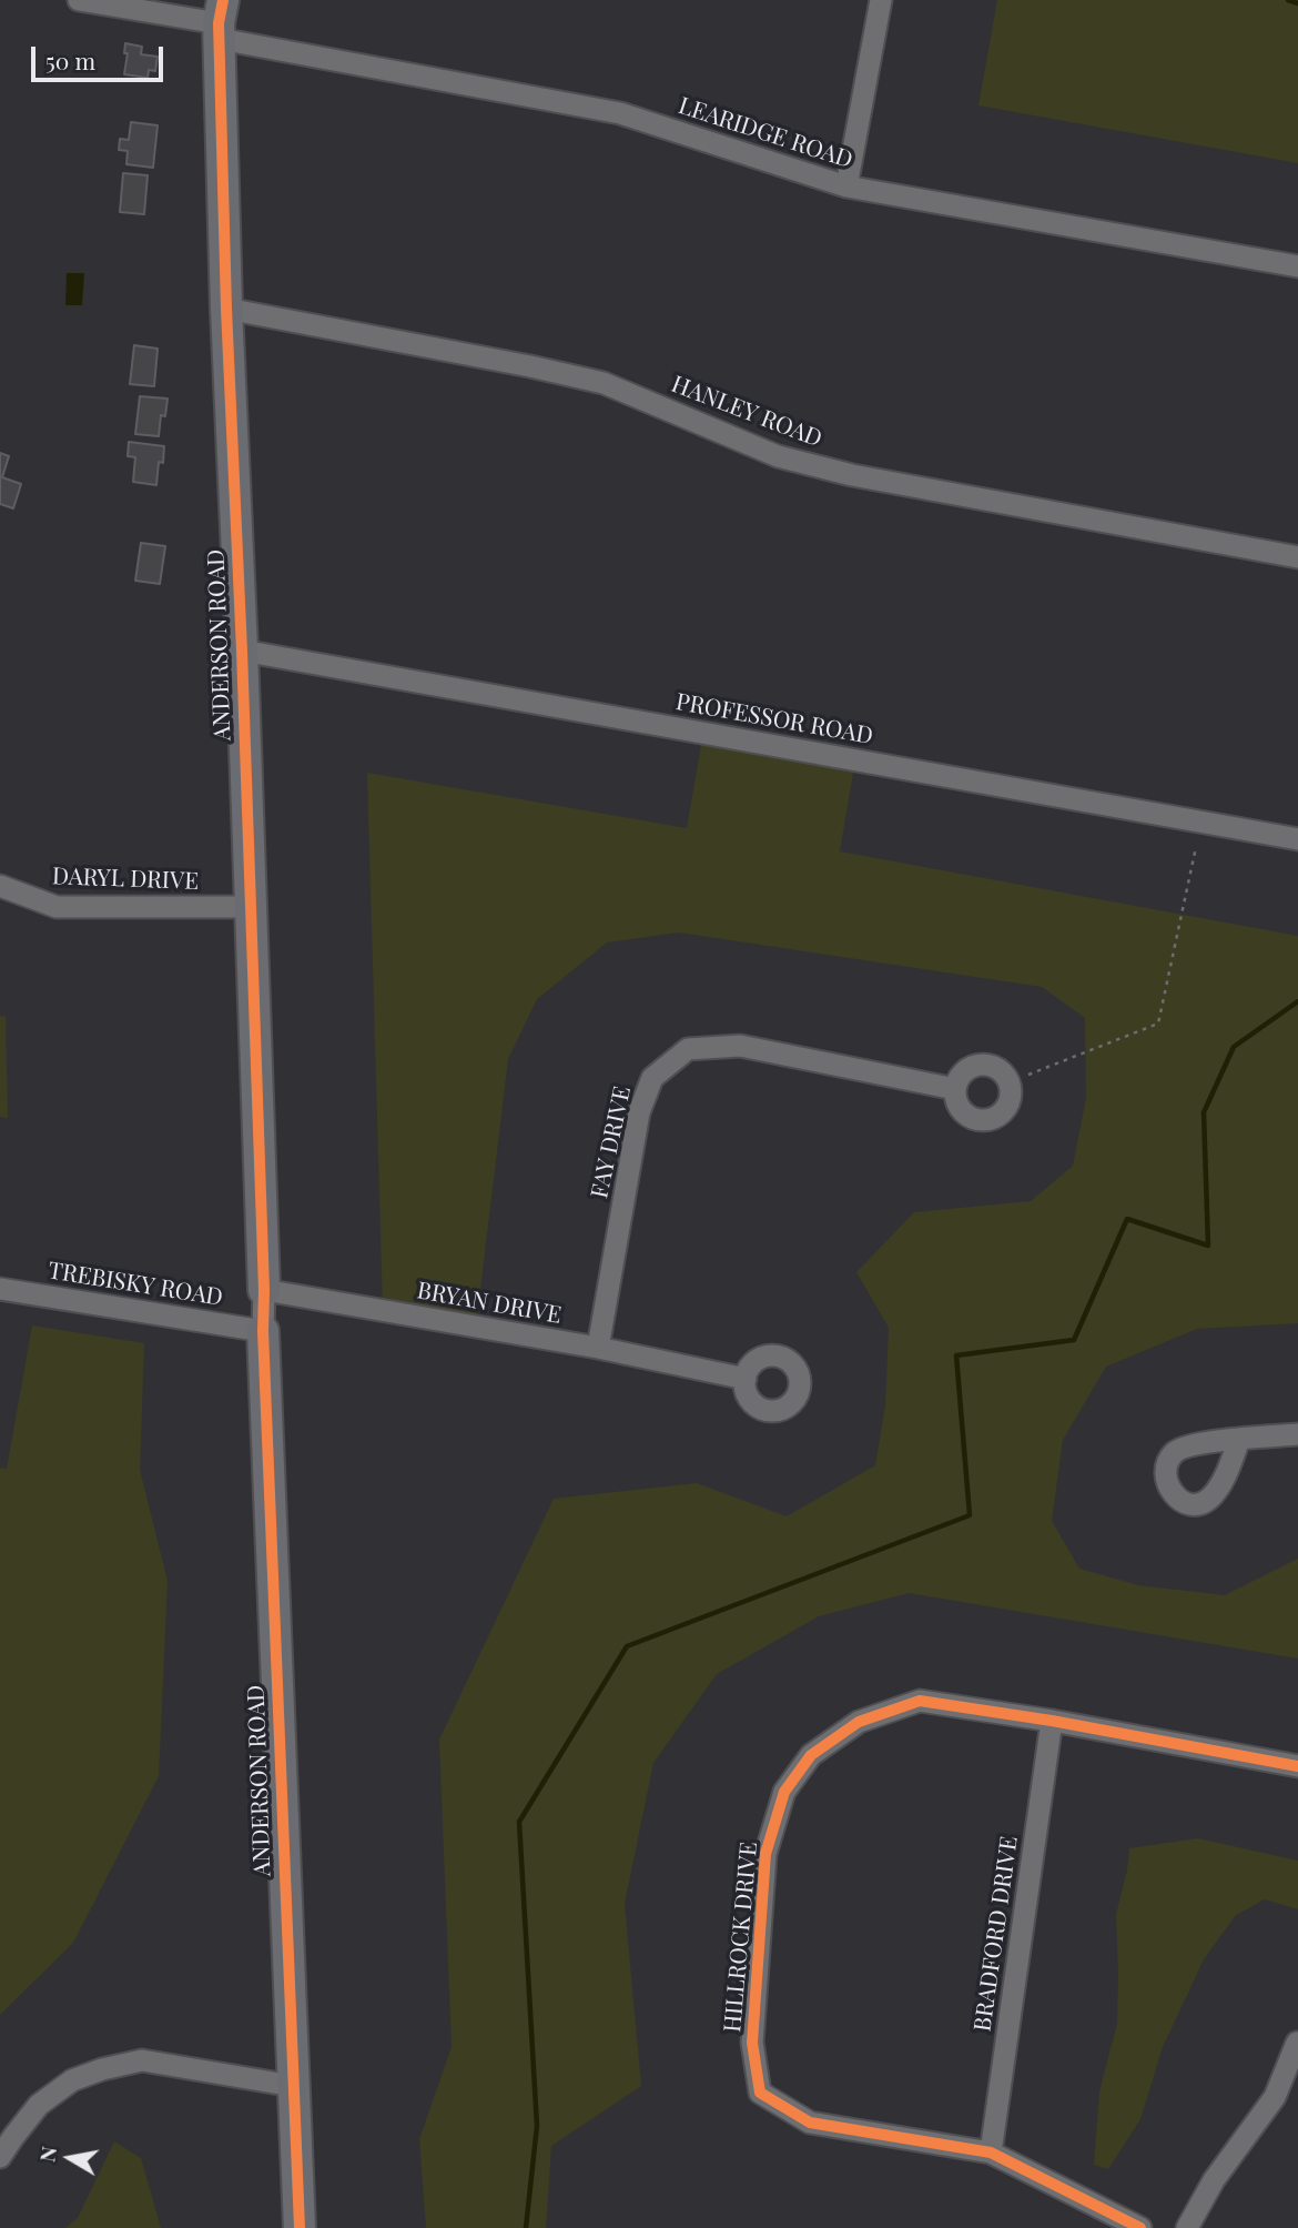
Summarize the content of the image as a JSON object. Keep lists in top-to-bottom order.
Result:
{
  "streets": {
    "street": [
      "LEARIDGE ROAD",
      "HANLEY ROAD",
      "ANDERSON ROAD",
      "PROFESSOR ROAD",
      "DARYL DRIVE",
      "FAY DRIVE",
      "TREBISKY ROAD",
      "BRYAN DRIVE",
      "BRADFORD DRIVE",
      "HILLROCK DRIVE"
    ]
  },
  "crossings": [
    ["LEARIDGE ROAD", "ANDERSON ROAD"],
    ["HANLEY ROAD", "ANDERSON ROAD"],
    ["ANDERSON ROAD", "PROFESSOR ROAD"],
    ["ANDERSON ROAD", "DARYL DRIVE"],
    ["ANDERSON ROAD", "TREBISKY ROAD"],
    ["ANDERSON ROAD", "BRYAN DRIVE"],
    ["FAY DRIVE", "BRYAN DRIVE"],
    ["BRADFORD DRIVE", "HILLROCK DRIVE"]
  ],
  "scale_bar": "50 m",
  "north": "left"
}
